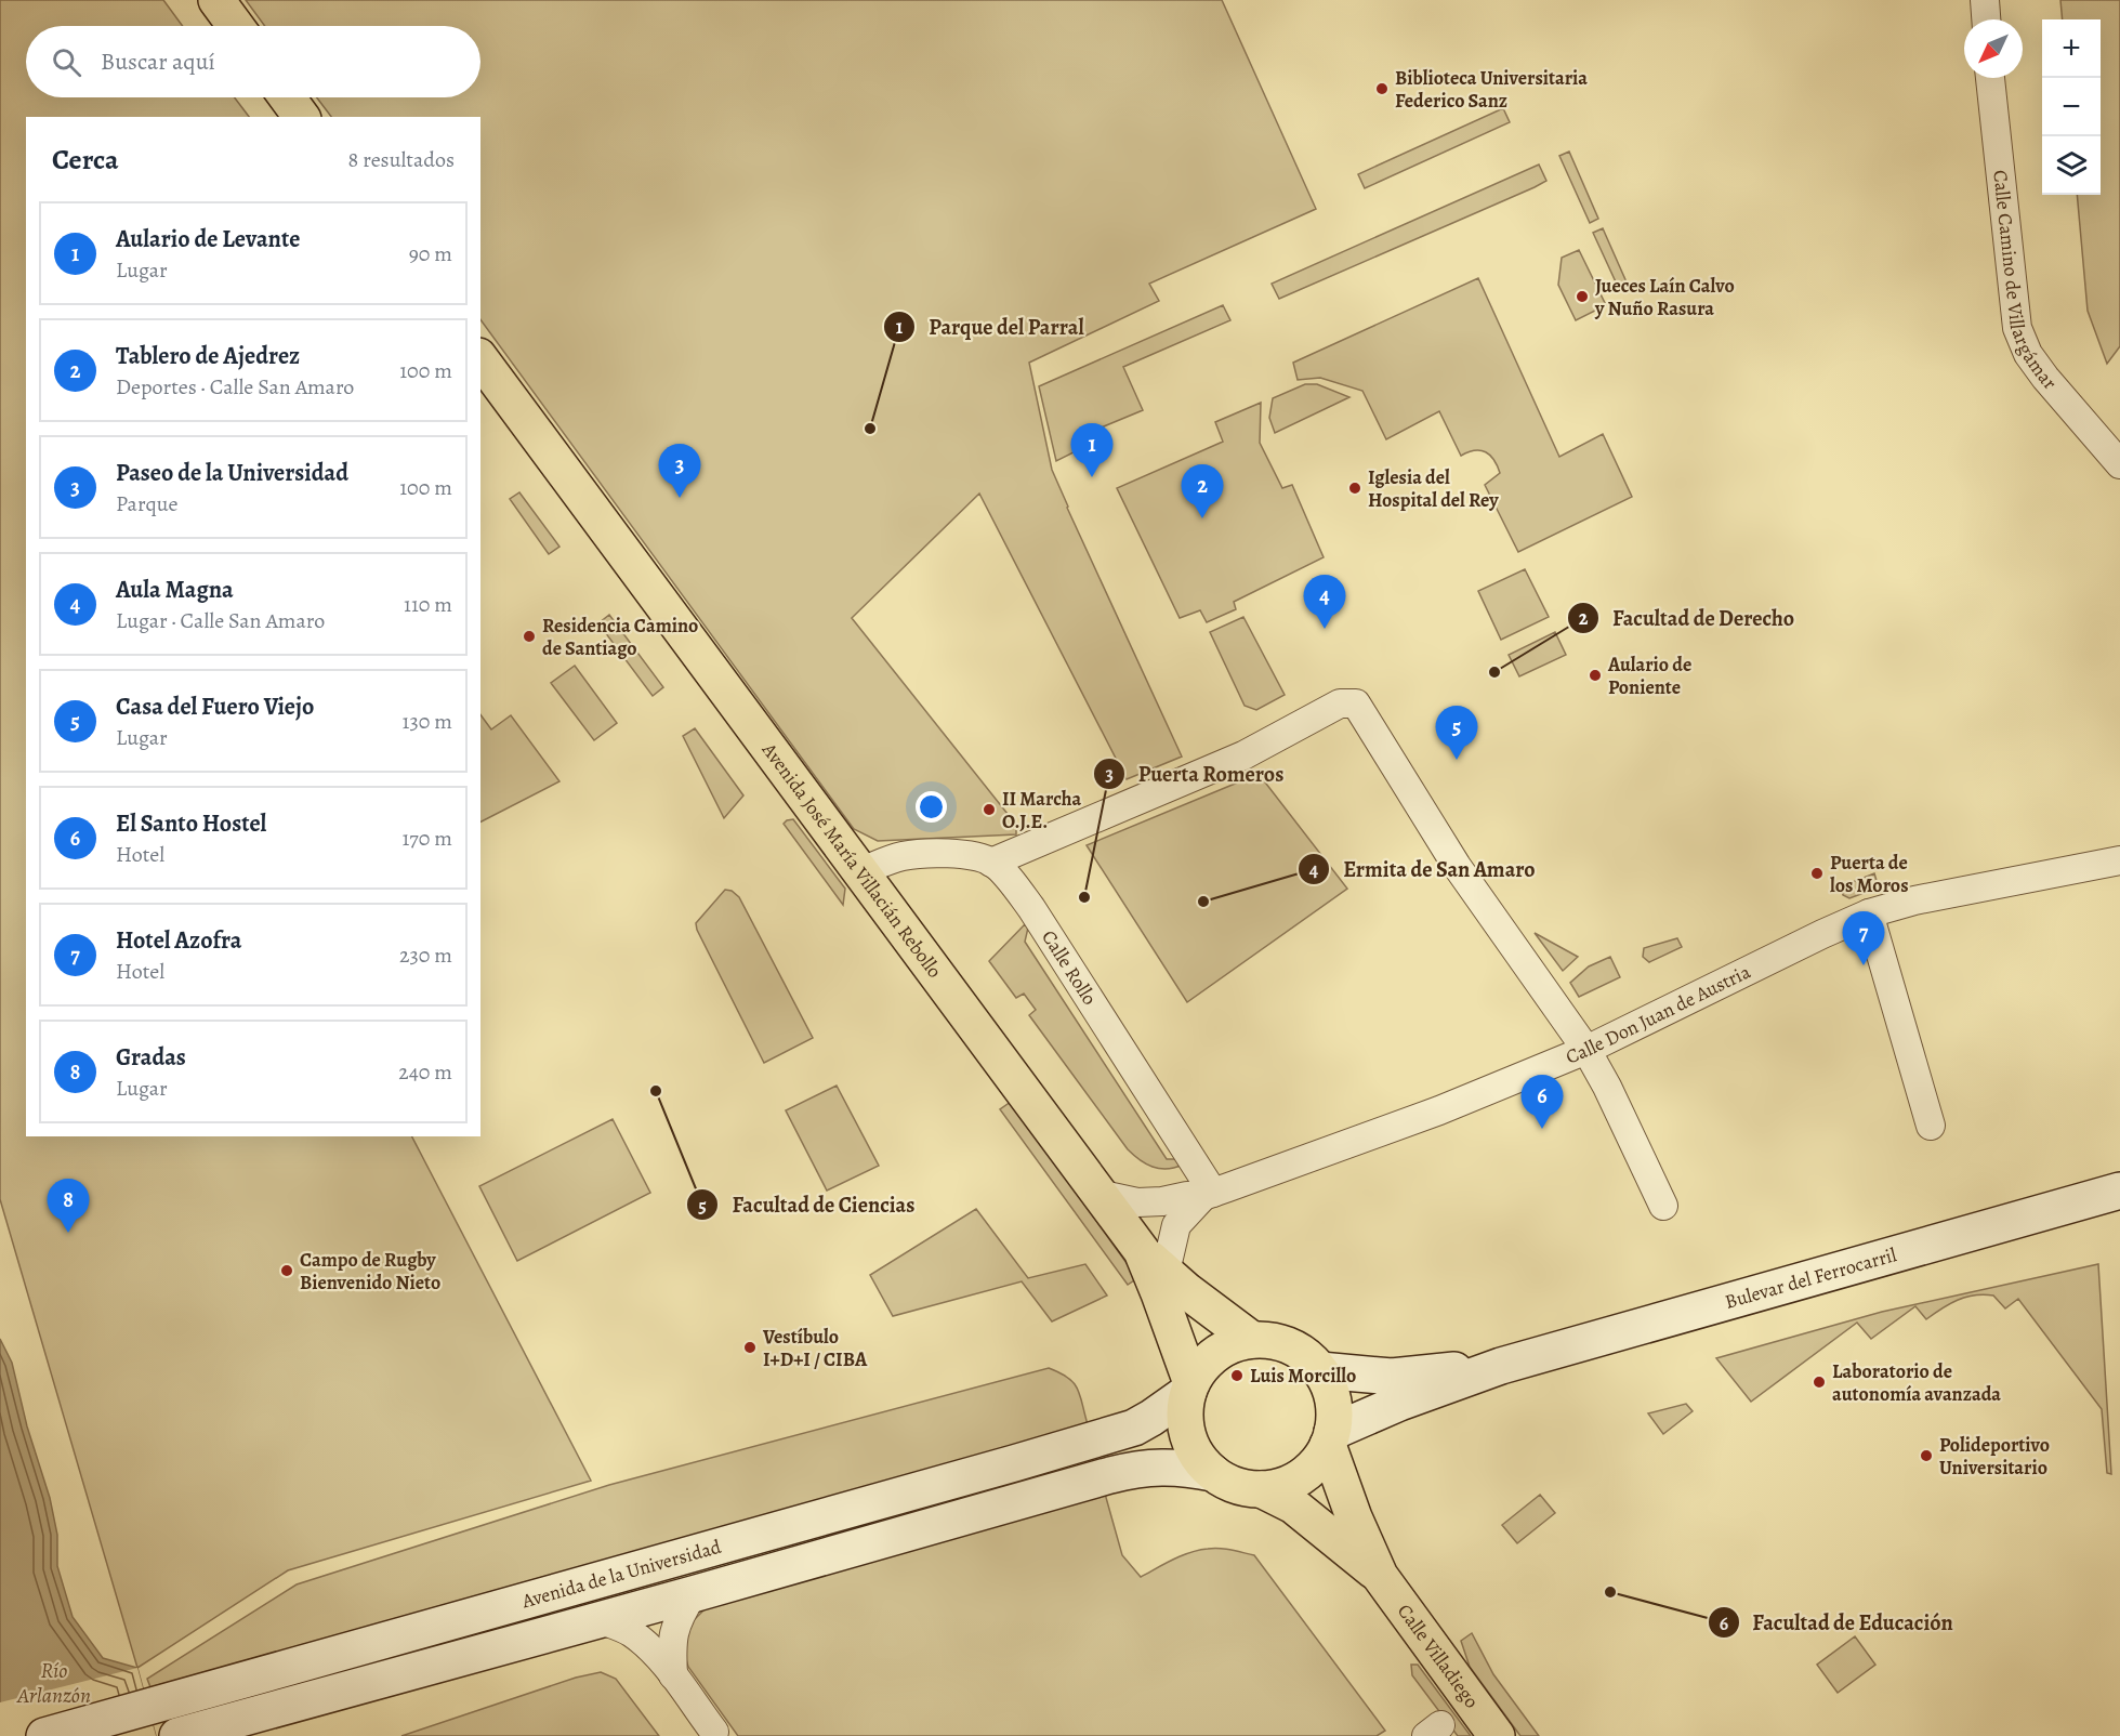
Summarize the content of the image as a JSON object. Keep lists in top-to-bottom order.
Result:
{
  "streets": {
    "highway": ["Avenida José María Villacián Rebollo", "Calle Villadiego"],
    "main road": ["Bulevar del Ferrocarril", "Avenida de la Universidad"],
    "street": ["Calle Camino de Villargámar", "Calle Rollo", "Calle Don Juan de Austria"]
  },
  "crossings": [
    ["Avenida José María Villacián Rebollo", "Calle Don Juan de Austria"],
    ["Avenida José María Villacián Rebollo", "Bulevar del Ferrocarril"],
    ["Avenida José María Villacián Rebollo", "Avenida de la Universidad"],
    ["Avenida José María Villacián Rebollo", "Calle Villadiego"],
    ["Calle Rollo", "Calle Don Juan de Austria"],
    ["Bulevar del Ferrocarril", "Avenida de la Universidad"],
    ["Bulevar del Ferrocarril", "Calle Villadiego"],
    ["Avenida de la Universidad", "Calle Villadiego"]
  ],
  "water": ["Río Arlanzón"],
  "places": [
    "Biblioteca Universitaria Federico Sanz",
    "Jueces Laín Calvo y Nuño Rasura",
    "Parque del Parral",
    "Iglesia del Hospital del Rey",
    "Residencia Camino de Santiago",
    "Facultad de Derecho",
    "Aulario de Poniente",
    "II Marcha O.J.E.",
    "Puerta de los Moros",
    "Puerta Romeros",
    "Ermita de San Amaro",
    "Facultad de Ciencias",
    "Campo de Rugby Bienvenido Nieto",
    "Vestíbulo I+D+I / CIBA",
    "Luis Morcillo",
    "Laboratorio de autonomía avanzada",
    "Polideportivo Universitario",
    "Facultad de Educación"
  ],
  "north": "bottom left",
  "page": {
    "map_buttons": ["+", "−"],
    "search": "Buscar aquí",
    "heading": ["Cerca", "8 resultados"],
    "list": [
      {
        "mark": "1",
        "name": "Aulario de Levante",
        "note": "Lugar",
        "value": "90 m"
      },
      {
        "mark": "2",
        "name": "Tablero de Ajedrez",
        "note": "Deportes · Calle San Amaro",
        "value": "100 m"
      },
      {
        "mark": "3",
        "name": "Paseo de la Universidad",
        "note": "Parque",
        "value": "100 m"
      },
      {
        "mark": "4",
        "name": "Aula Magna",
        "note": "Lugar · Calle San Amaro",
        "value": "110 m"
      },
      {
        "mark": "5",
        "name": "Casa del Fuero Viejo",
        "note": "Lugar",
        "value": "130 m"
      },
      {
        "mark": "6",
        "name": "El Santo Hostel",
        "note": "Hotel",
        "value": "170 m"
      },
      {
        "mark": "7",
        "name": "Hotel Azofra",
        "note": "Hotel",
        "value": "230 m"
      },
      {
        "mark": "8",
        "name": "Gradas",
        "note": "Lugar",
        "value": "240 m"
      }
    ],
    "pins": [
      "1",
      "3",
      "2",
      "4",
      "5",
      "7",
      "6",
      "8"
    ]
  }
}
